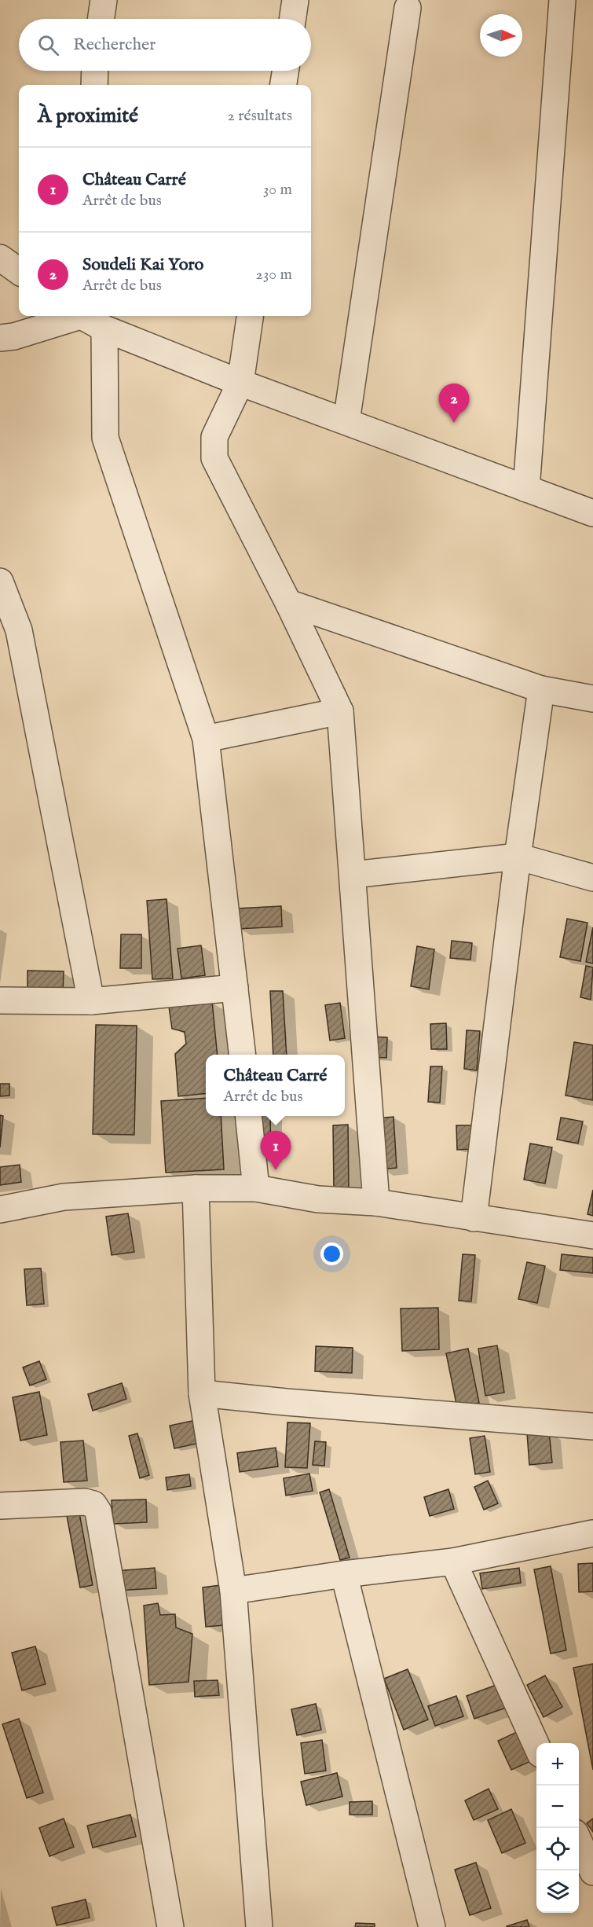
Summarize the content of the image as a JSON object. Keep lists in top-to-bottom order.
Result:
{
  "north": "right",
  "page": {
    "search": "Rechercher",
    "heading": ["À proximité", "2 résultats"],
    "list": [
      {
        "mark": "1",
        "name": "Château Carré",
        "note": "Arrêt de bus",
        "value": "30 m"
      },
      {
        "mark": "2",
        "name": "Soudeli Kai Yoro",
        "note": "Arrêt de bus",
        "value": "230 m"
      }
    ],
    "pins": ["2", "1"],
    "popup": ["Château Carré", "Arrêt de bus"],
    "map_buttons": ["+", "−"]
  }
}
